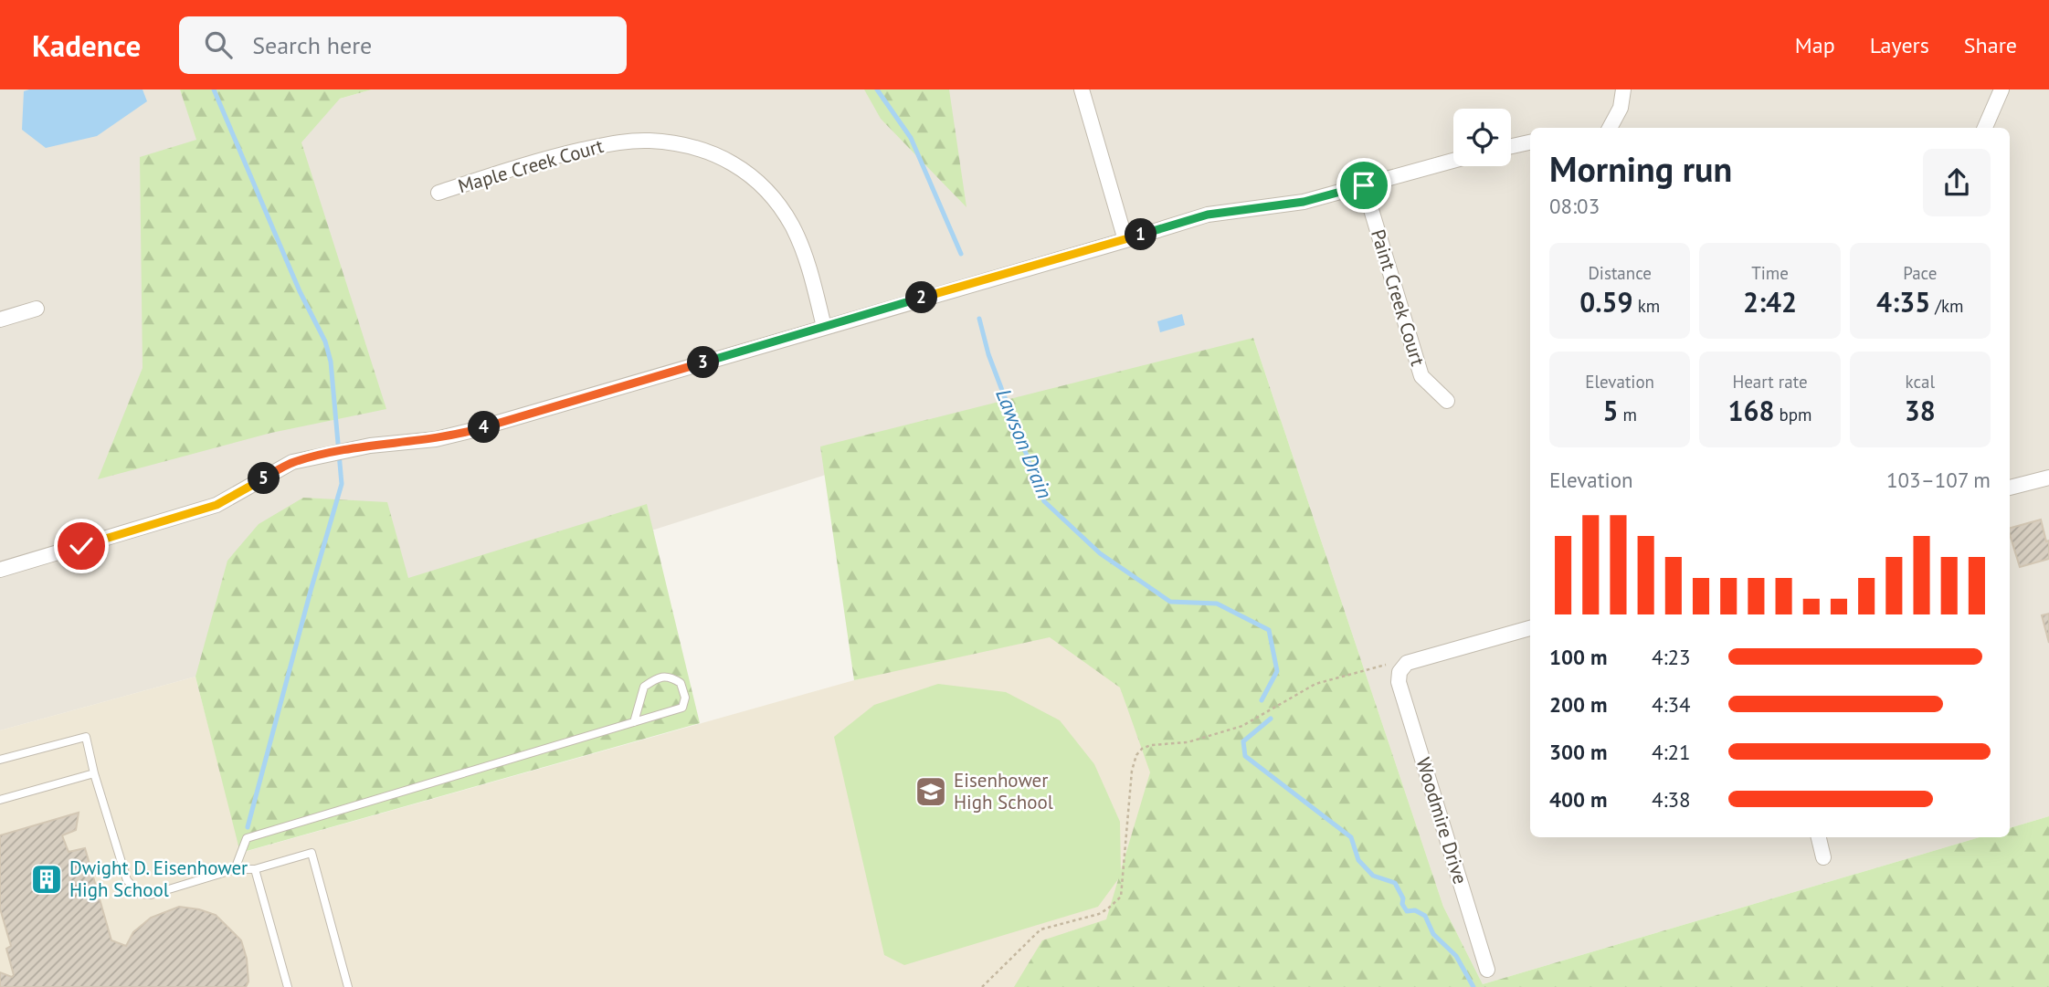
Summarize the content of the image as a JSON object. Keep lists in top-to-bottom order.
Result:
{
  "streets": {
    "street": ["Maple Creek Court", "Paint Creek Court", "Woodmire Drive"]
  },
  "water": ["Lawson Drain"],
  "places": {
    "school or university": ["Eisenhower High School"],
    "building": ["Dwight D. Eisenhower High School"]
  },
  "page": {
    "header": "Kadence",
    "search": "Search here",
    "nav": ["Map", "Layers", "Share"],
    "heading": ["Morning run", "08:03"],
    "pins": [
      "1",
      "2",
      "3",
      "4",
      "5"
    ],
    "stats": [
      ["Distance", "0.59 km"],
      ["Time", "2:42"],
      ["Pace", "4:35 /km"],
      ["Elevation", "5 m"],
      ["Heart rate", "168 bpm"],
      ["kcal", "38"]
    ],
    "chart": ["Elevation", "103–107 m"],
    "list": [
      {
        "name": "100 m",
        "note": "4:23"
      },
      {
        "name": "200 m",
        "note": "4:34"
      },
      {
        "name": "300 m",
        "note": "4:21"
      },
      {
        "name": "400 m",
        "note": "4:38"
      }
    ]
  }
}
